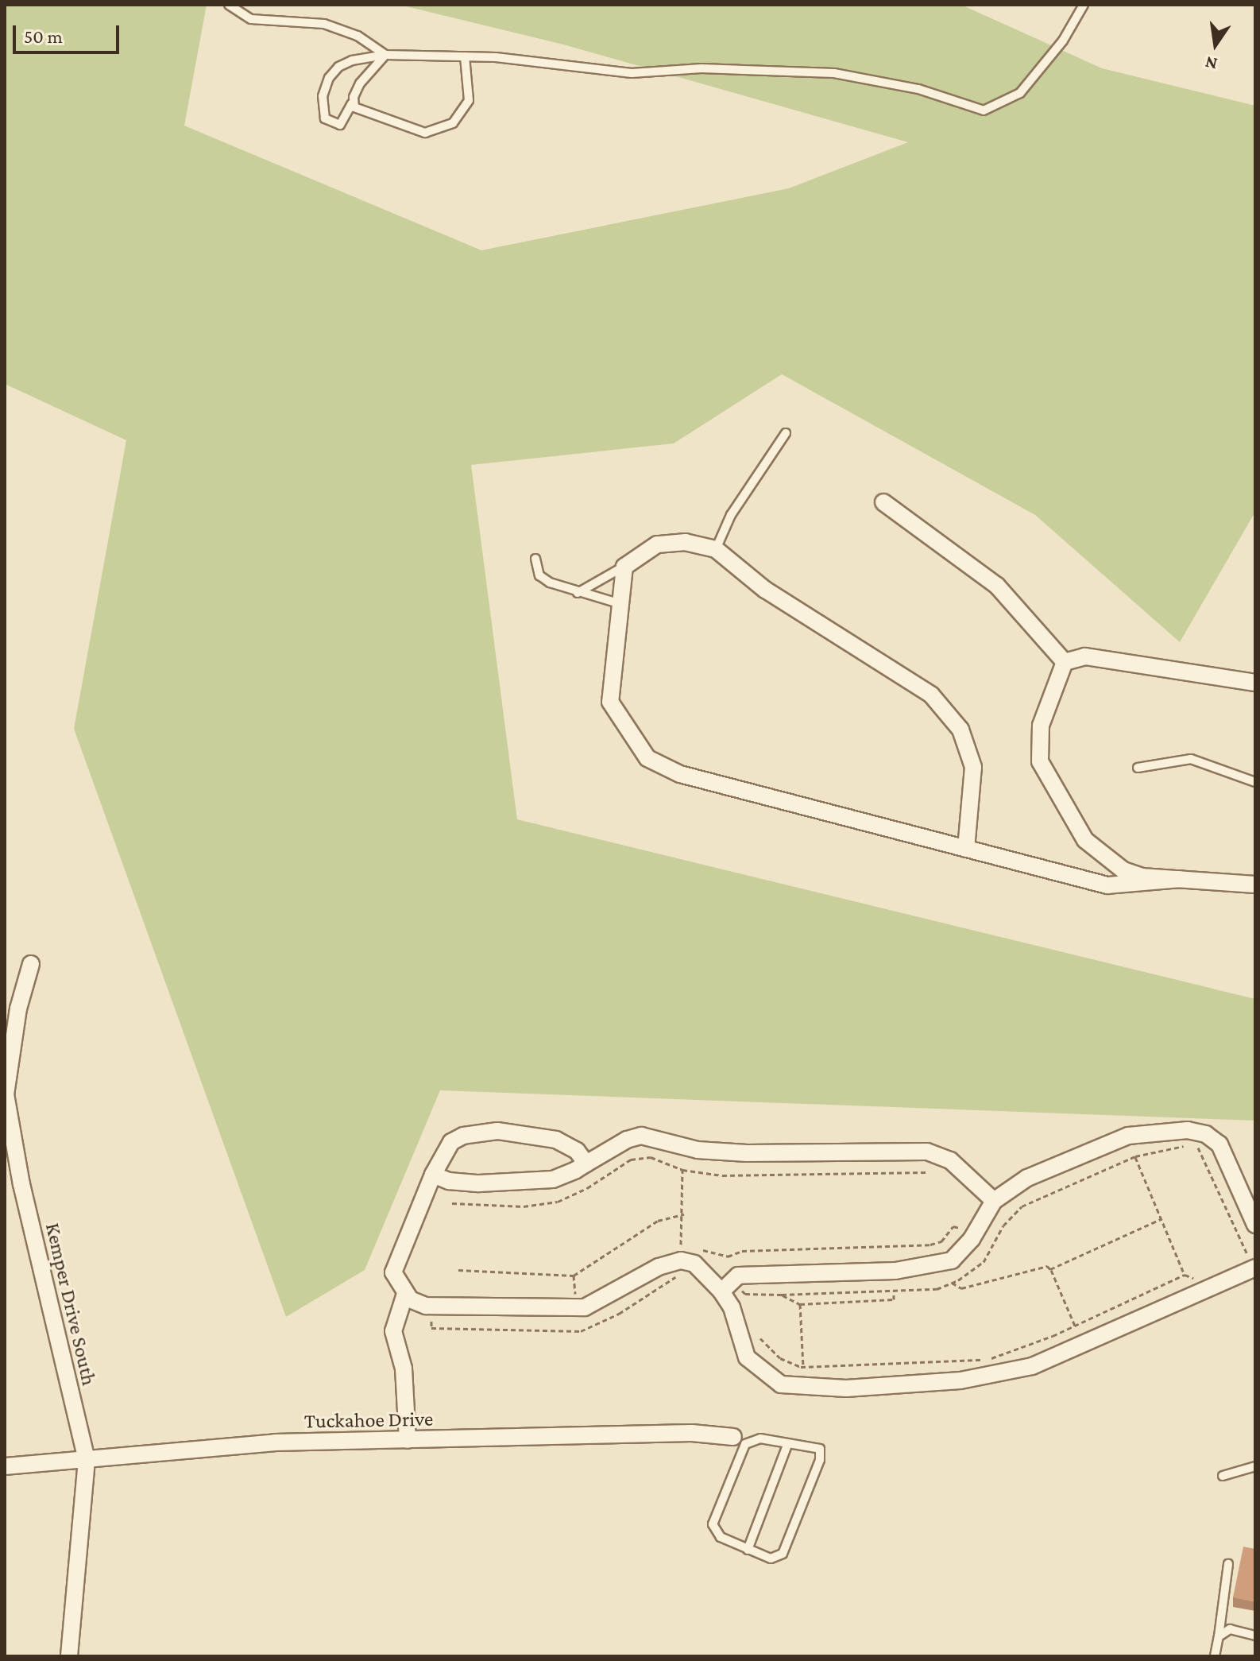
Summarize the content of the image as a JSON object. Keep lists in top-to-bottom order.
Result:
{
  "streets": {
    "street": ["Kemper Drive South", "Tuckahoe Drive"]
  },
  "crossings": [
    ["Kemper Drive South", "Tuckahoe Drive"]
  ],
  "scale_bar": "50 m",
  "north": "bottom"
}
